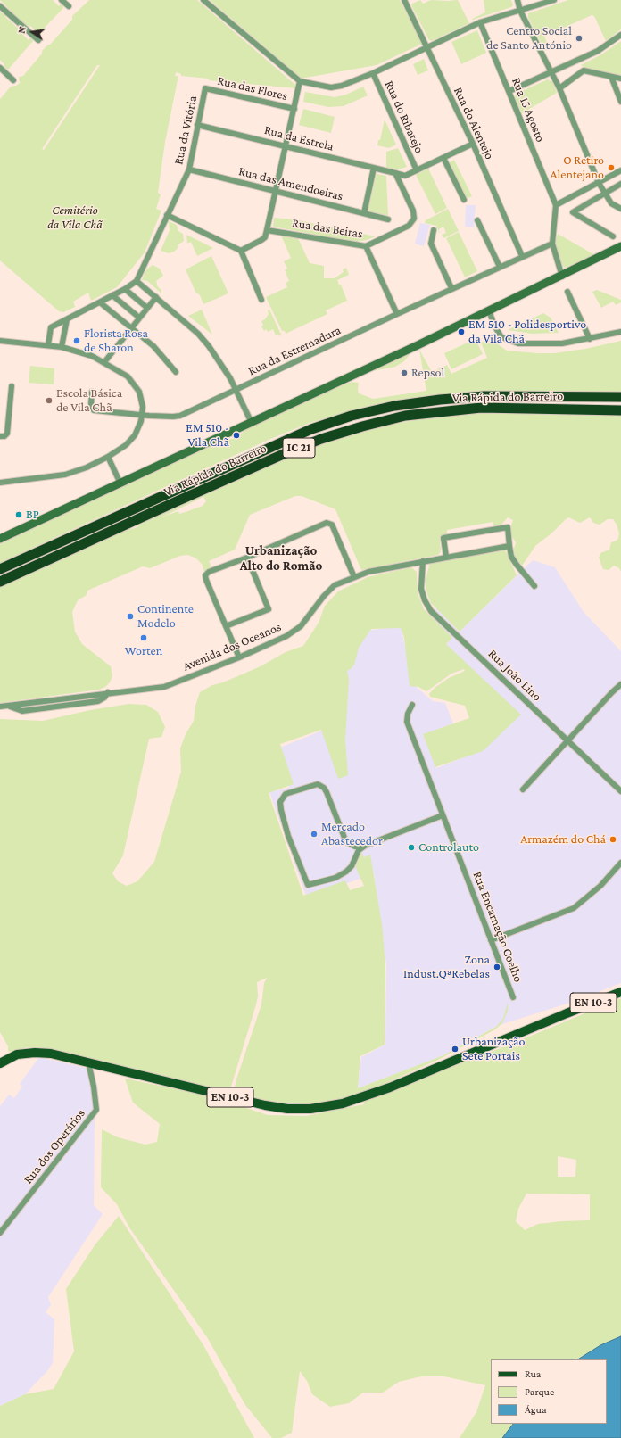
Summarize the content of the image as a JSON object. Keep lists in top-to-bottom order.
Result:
{
  "streets": {
    "highway": ["Via Rápida do Barreiro", "IC 21"],
    "main road": ["EN 10-3"],
    "street": [
      "Rua das Flores",
      "Rua 15 Agosto",
      "Rua do Ribatejo",
      "Rua do Alentejo",
      "Rua da Vitória",
      "Rua da Estrela",
      "Rua das Amendoeiras",
      "Rua das Beiras",
      "Rua da Estremadura",
      "Avenida dos Oceanos",
      "Rua João Lino",
      "Rua Encarnação Coelho",
      "Rua dos Operários"
    ]
  },
  "crossings": [
    ["Rua das Flores", "Rua da Vitória"],
    ["Rua do Alentejo", "Rua da Estremadura"],
    ["Rua da Vitória", "Rua da Estrela"],
    ["Rua da Vitória", "Rua das Amendoeiras"],
    ["Rua da Estrela", "Rua das Beiras"],
    ["Avenida dos Oceanos", "Rua João Lino"],
    ["EN 10-3", "Rua dos Operários"]
  ],
  "districts": ["Urbanização Alto do Romão"],
  "parks": ["Cemitério da Vila Chã"],
  "places": [
    "Centro Social de Santo António",
    "O Retiro Alentejano",
    "EM 510 - Polidesportivo da Vila Chã",
    "Florista Rosa de Sharon",
    "Repsol",
    "Escola Básica de Vila Chã",
    "EM 510 - Vila Chã",
    "BP",
    "Continente Modelo",
    "Worten",
    "Mercado Abastecedor",
    "Armazém do Chá",
    "Controlauto",
    "Zona Indust.QªRebelas",
    "Urbanização Sete Portais"
  ],
  "legend": ["Rua", "Parque", "Água"],
  "north": "left"
}
